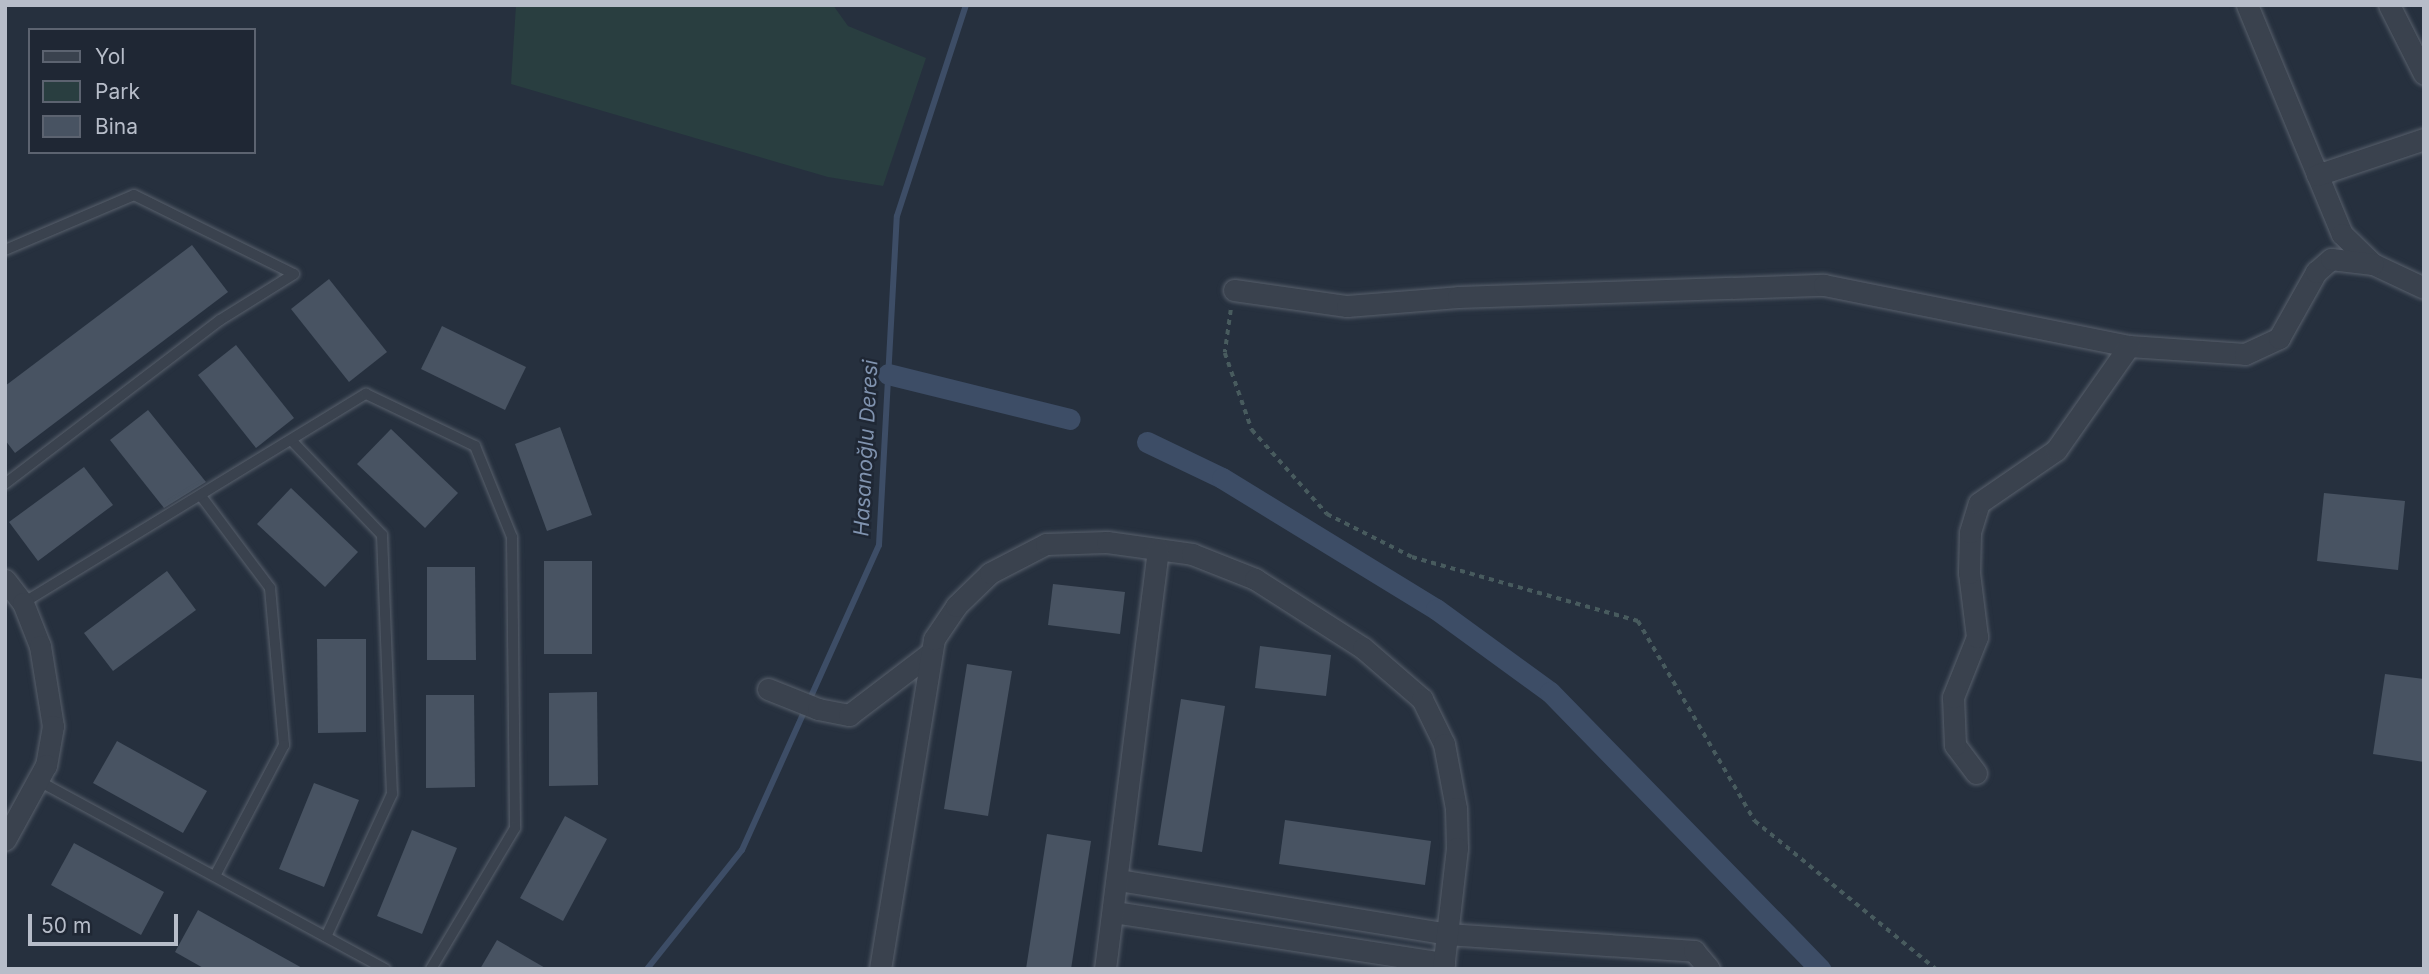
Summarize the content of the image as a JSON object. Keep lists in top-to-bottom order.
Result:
{
  "water": ["Hasanoğlu Deresi"],
  "legend": ["Yol", "Park", "Bina"],
  "scale_bar": "50 m"
}
